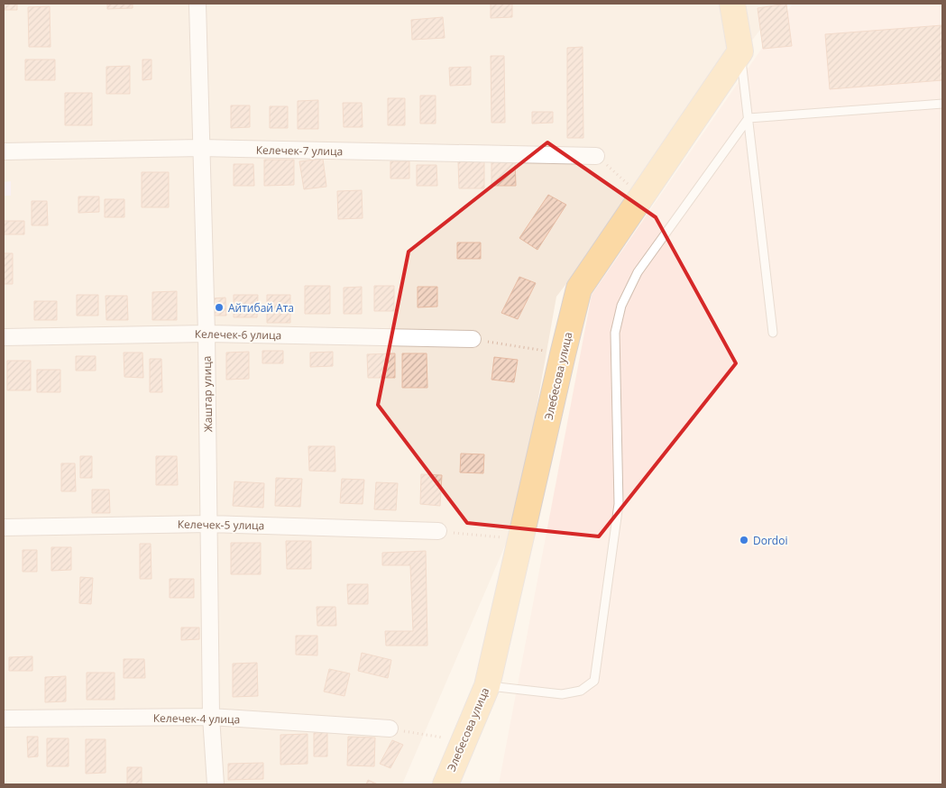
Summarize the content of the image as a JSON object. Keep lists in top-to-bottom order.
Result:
{
  "streets": {
    "main road": ["Элебесова улица"],
    "street": [
      "Келечек-7 улица",
      "Келечек-6 улица",
      "Жаштар улица",
      "Келечек-5 улица",
      "Келечек-4 улица"
    ]
  },
  "crossings": [
    ["Келечек-7 улица", "Жаштар улица"],
    ["Келечек-6 улица", "Жаштар улица"],
    ["Жаштар улица", "Келечек-5 улица"],
    ["Жаштар улица", "Келечек-4 улица"]
  ],
  "places": ["Айтибай Ата", "Dordoi"]
}
